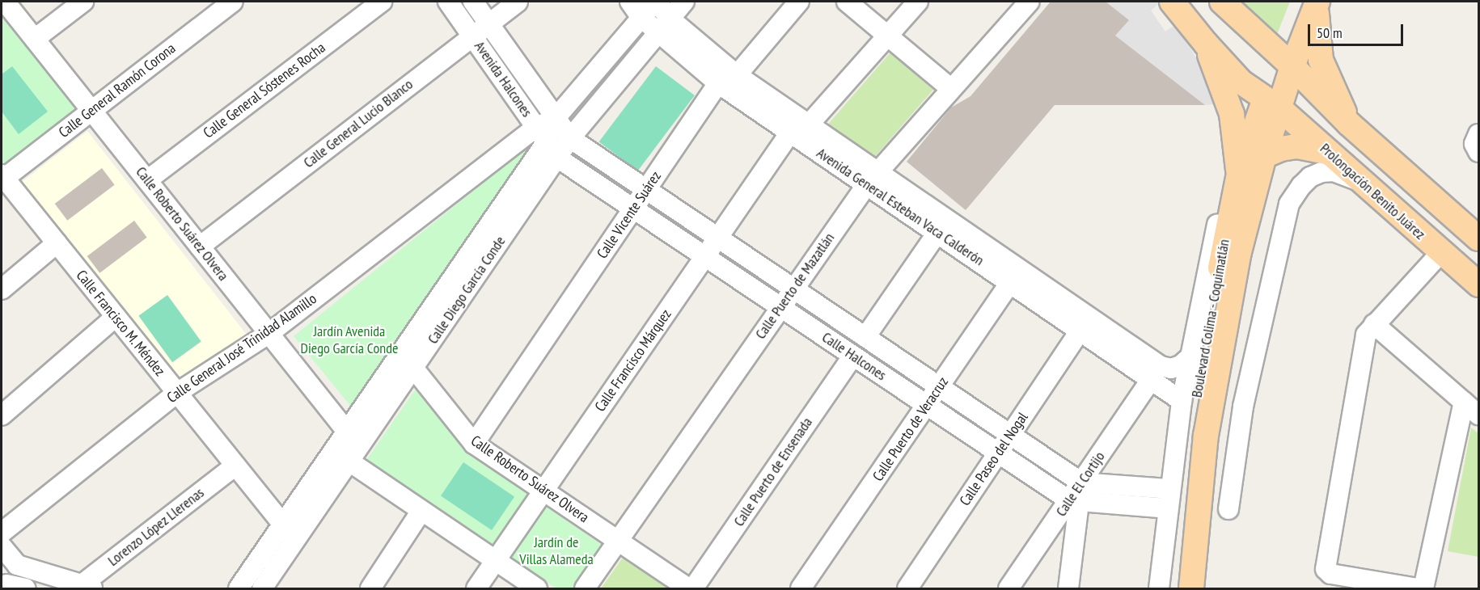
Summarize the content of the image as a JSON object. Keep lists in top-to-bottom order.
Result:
{
  "streets": {
    "main road": ["Prolongación Benito Juárez", "Boulevard Colima - Coquimatlán"],
    "street": [
      "Avenida Halcones",
      "Calle General Ramón Corona",
      "Calle General Sóstenes Rocha",
      "Calle General Lucio Blanco",
      "Avenida General Esteban Vaca Calderón",
      "Calle Vicente Suárez",
      "Calle Roberto Suárez Olvera",
      "Calle Puerto de Mazatlán",
      "Calle Diego García Conde",
      "Calle Francisco M. Méndez",
      "Calle General José Trinidad Alamillo",
      "Calle Halcones",
      "Calle Francisco Márquez",
      "Calle Puerto de Veracruz",
      "Calle Paseo del Nogal",
      "Calle Puerto de Ensenada",
      "Calle El Cortijo",
      "Lorenzo López Llerenas"
    ]
  },
  "crossings": [
    ["Avenida Halcones", "Calle General Lucio Blanco"],
    ["Avenida Halcones", "Calle Diego García Conde"],
    ["Avenida Halcones", "Calle General José Trinidad Alamillo"],
    ["Avenida Halcones", "Calle Halcones"],
    ["Calle General Ramón Corona", "Calle Roberto Suárez Olvera"],
    ["Calle General Ramón Corona", "Calle Francisco M. Méndez"],
    ["Calle General Sóstenes Rocha", "Calle Roberto Suárez Olvera"],
    ["Calle General Lucio Blanco", "Calle Roberto Suárez Olvera"],
    ["Prolongación Benito Juárez", "Boulevard Colima - Coquimatlán"],
    ["Avenida General Esteban Vaca Calderón", "Calle Vicente Suárez"],
    ["Avenida General Esteban Vaca Calderón", "Calle Puerto de Mazatlán"],
    ["Avenida General Esteban Vaca Calderón", "Calle Diego García Conde"],
    ["Avenida General Esteban Vaca Calderón", "Calle Francisco Márquez"],
    ["Avenida General Esteban Vaca Calderón", "Calle Puerto de Veracruz"],
    ["Avenida General Esteban Vaca Calderón", "Calle Paseo del Nogal"],
    ["Avenida General Esteban Vaca Calderón", "Calle El Cortijo"],
    ["Calle Vicente Suárez", "Calle Roberto Suárez Olvera"],
    ["Calle Vicente Suárez", "Calle Halcones"],
    ["Calle Roberto Suárez Olvera", "Calle Puerto de Mazatlán"],
    ["Calle Roberto Suárez Olvera", "Calle Diego García Conde"],
    ["Calle Roberto Suárez Olvera", "Calle General José Trinidad Alamillo"],
    ["Calle Roberto Suárez Olvera", "Calle Francisco Márquez"],
    ["Calle Puerto de Mazatlán", "Calle Halcones"],
    ["Calle Diego García Conde", "Calle Francisco M. Méndez"],
    ["Calle Diego García Conde", "Calle General José Trinidad Alamillo"],
    ["Calle Diego García Conde", "Calle Halcones"],
    ["Calle Francisco M. Méndez", "Calle General José Trinidad Alamillo"],
    ["Calle Francisco M. Méndez", "Lorenzo López Llerenas"],
    ["Calle Halcones", "Calle Francisco Márquez"],
    ["Calle Halcones", "Calle Puerto de Veracruz"],
    ["Calle Halcones", "Calle Paseo del Nogal"],
    ["Calle Halcones", "Calle Puerto de Ensenada"],
    ["Calle Halcones", "Calle El Cortijo"]
  ],
  "parks": ["Jardín Avenida Diego García Conde", "Jardín de Villas Alameda"],
  "scale_bar": "50 m"
}
